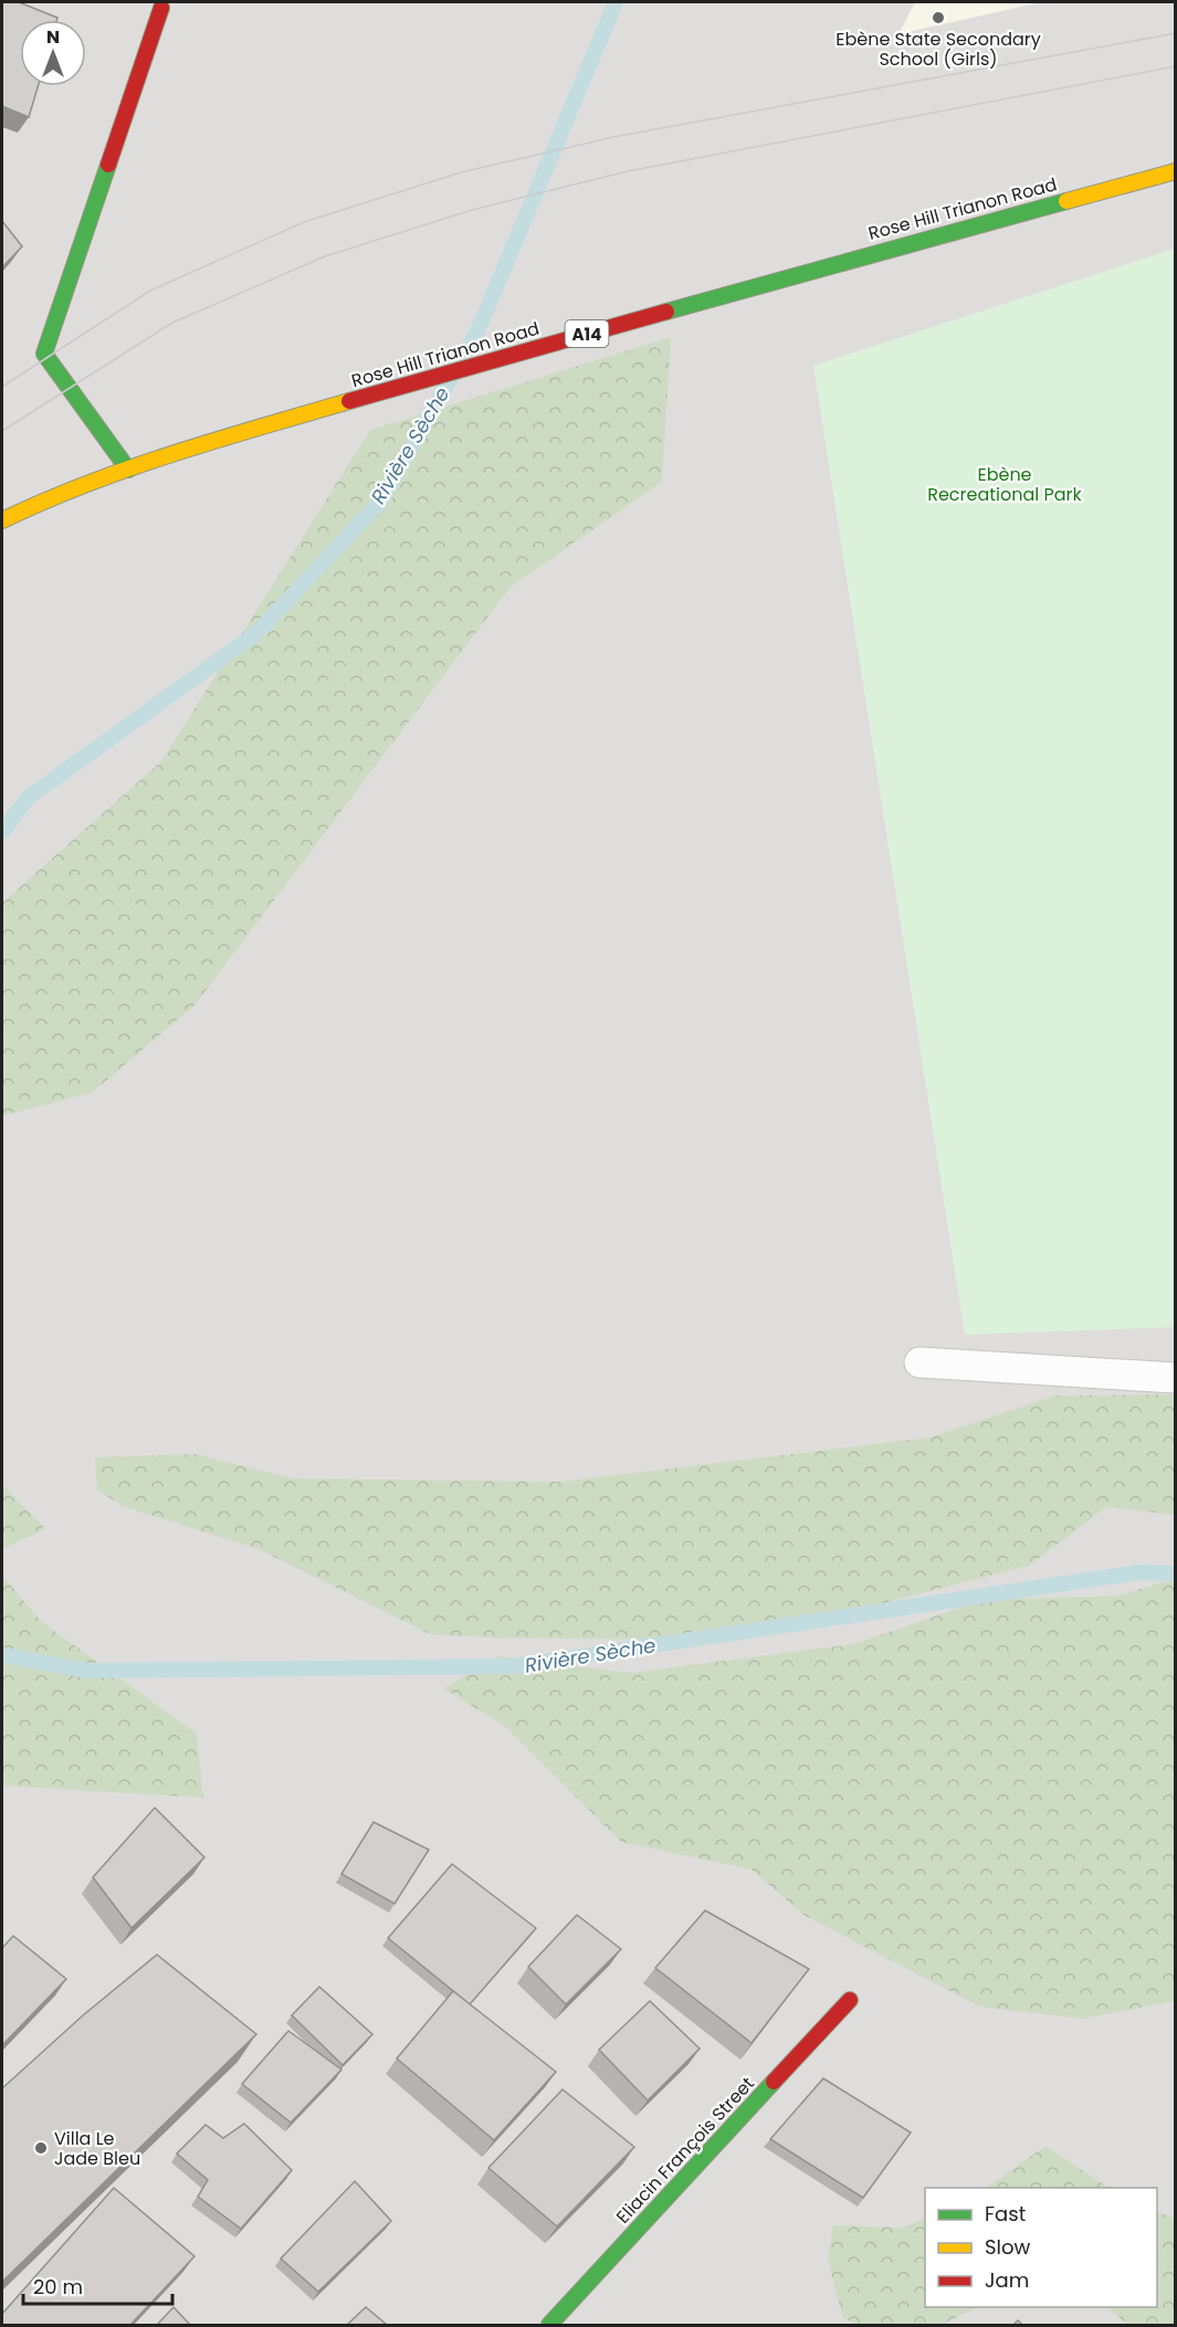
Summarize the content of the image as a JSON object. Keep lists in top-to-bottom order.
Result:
{
  "streets": {
    "main road": ["Rose Hill Trianon Road", "A14", "Eliacin François Street"]
  },
  "water": ["Rivière Sèche"],
  "parks": ["Ebène Recreational Park"],
  "places": ["Ebène State Secondary School (Girls)", "Villa Le Jade Bleu"],
  "legend": ["Fast", "Slow", "Jam"],
  "scale_bar": "20 m",
  "north": "top"
}
